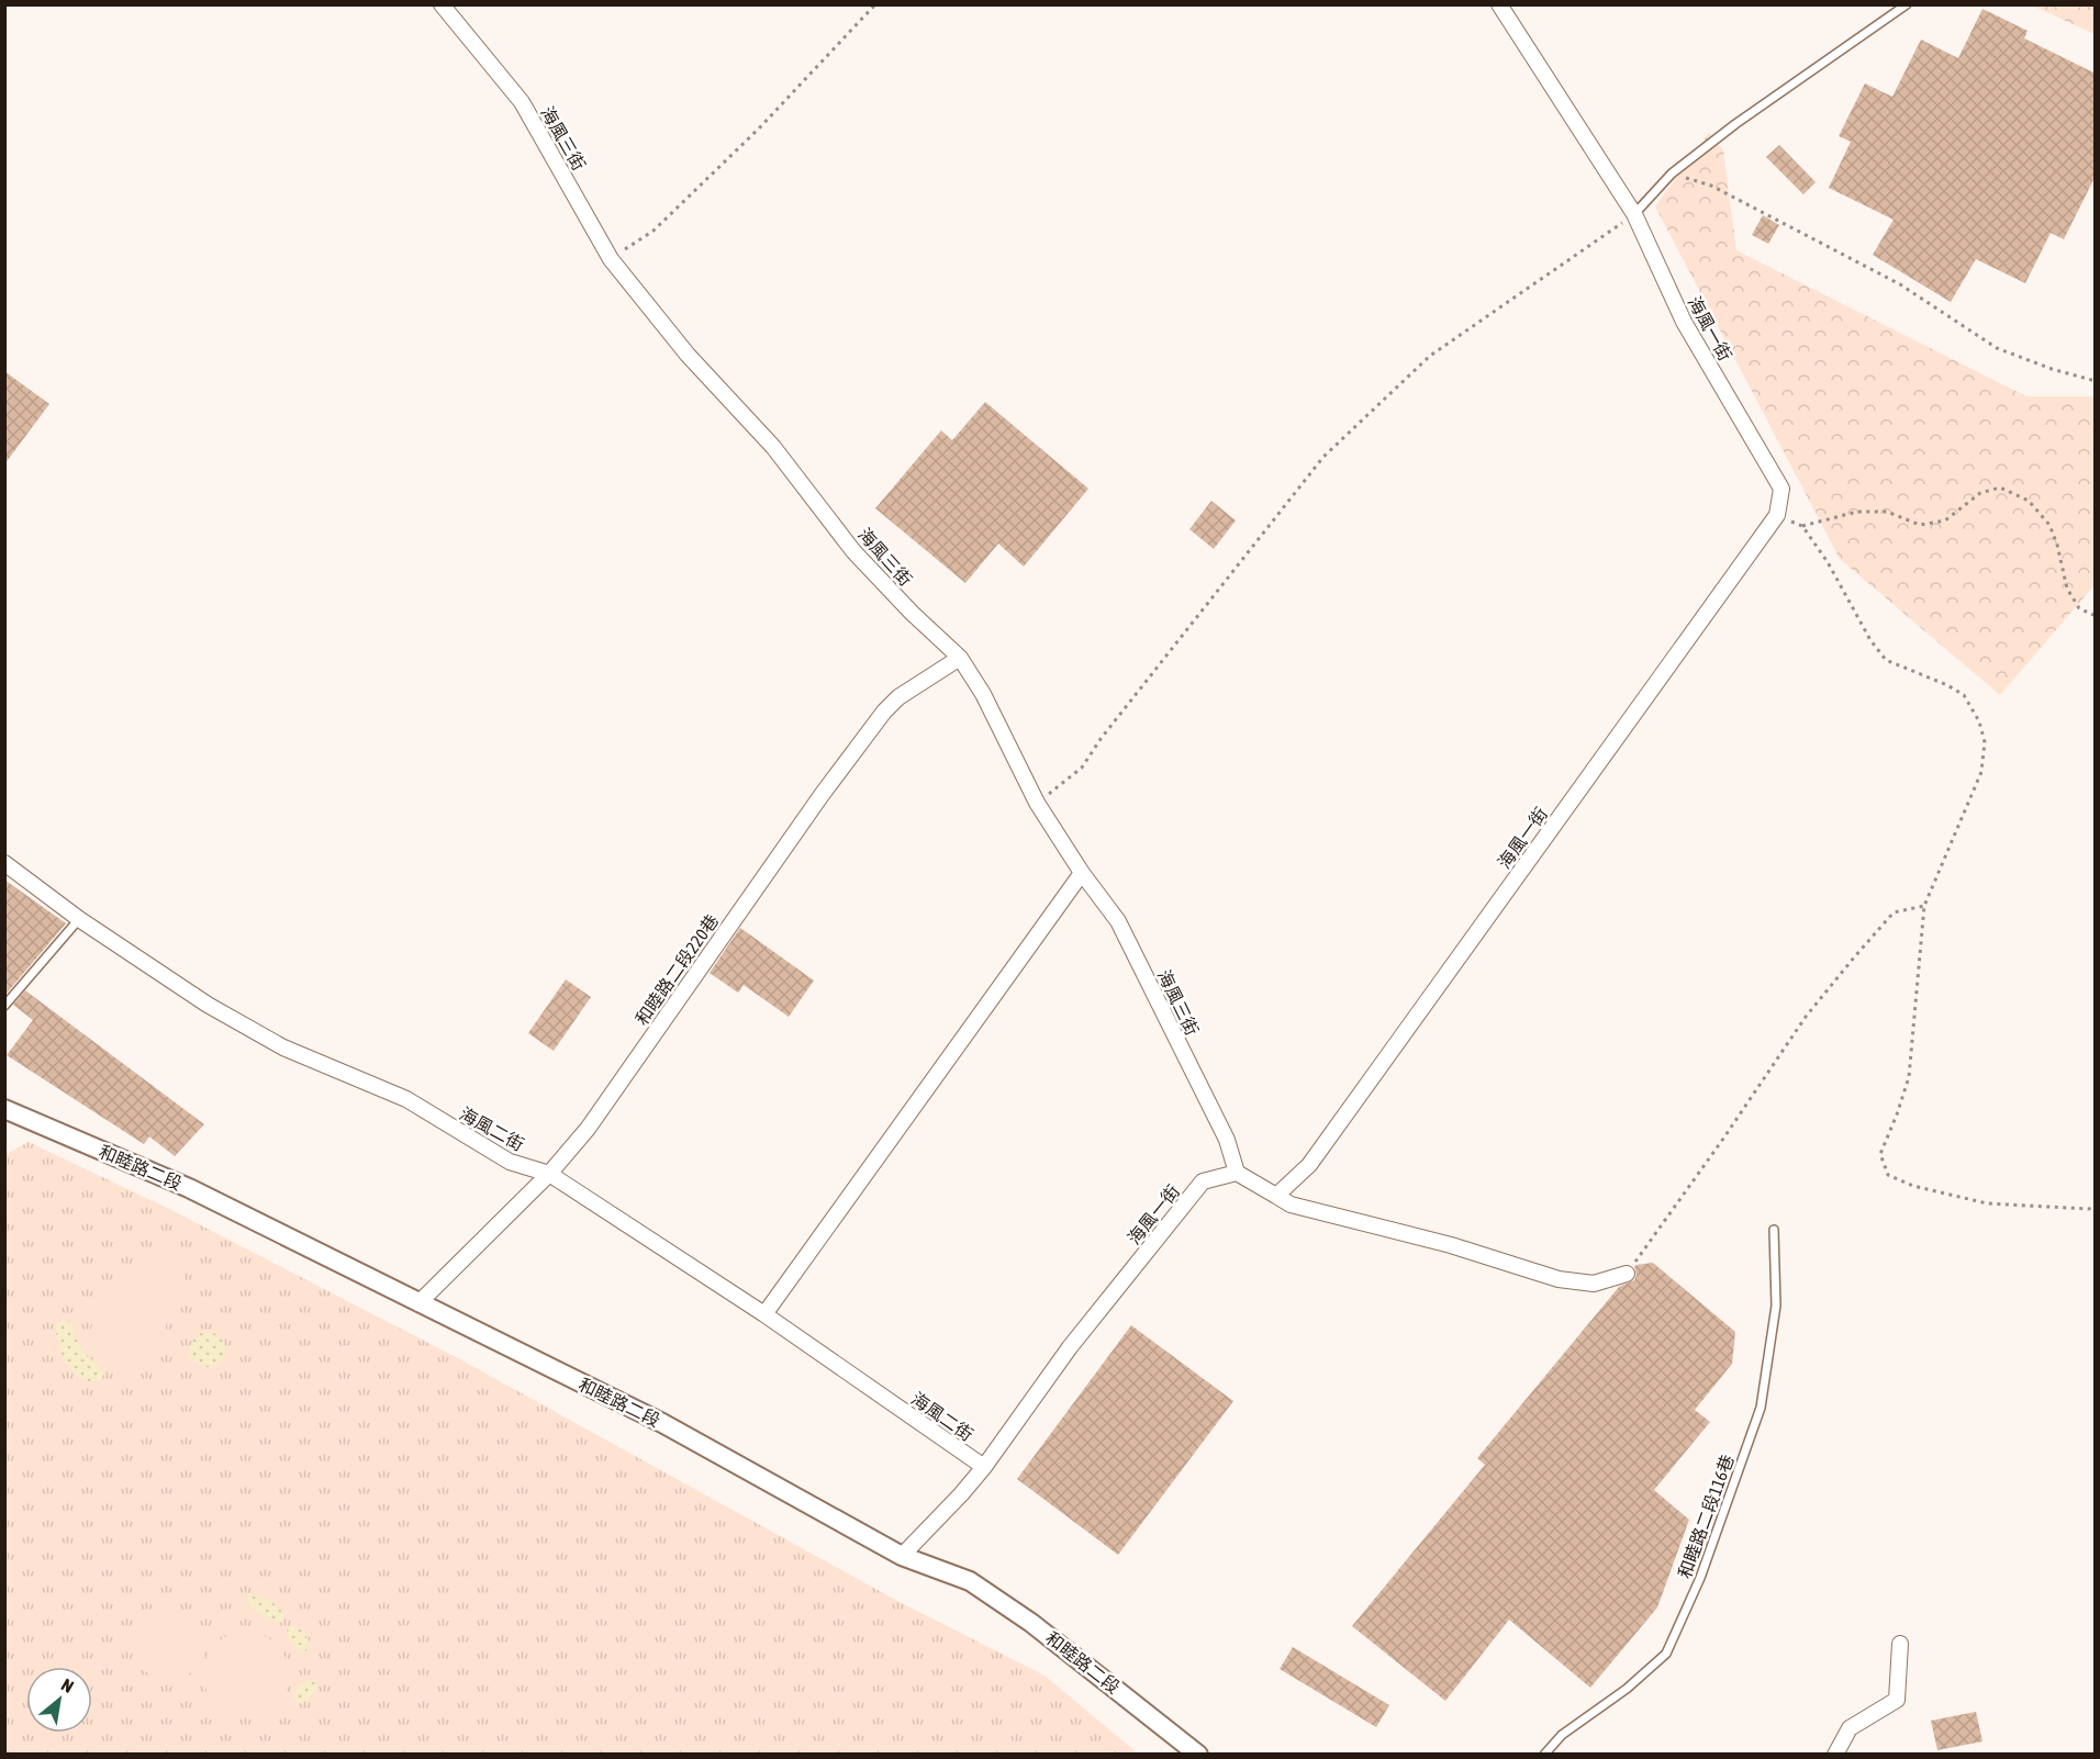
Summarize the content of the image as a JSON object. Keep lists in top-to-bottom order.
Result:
{
  "streets": {
    "street": [
      "海風三街",
      "海風一街",
      "和睦路二段220巷",
      "海風二街",
      "和睦路二段"
    ],
    "lane": ["和睦路二段116巷"]
  },
  "crossings": [
    ["海風三街", "海風一街"],
    ["海風三街", "和睦路二段220巷"],
    ["海風一街", "海風二街"],
    ["海風一街", "和睦路二段"],
    ["和睦路二段220巷", "海風二街"],
    ["和睦路二段220巷", "和睦路二段"]
  ],
  "north": "top right"
}
